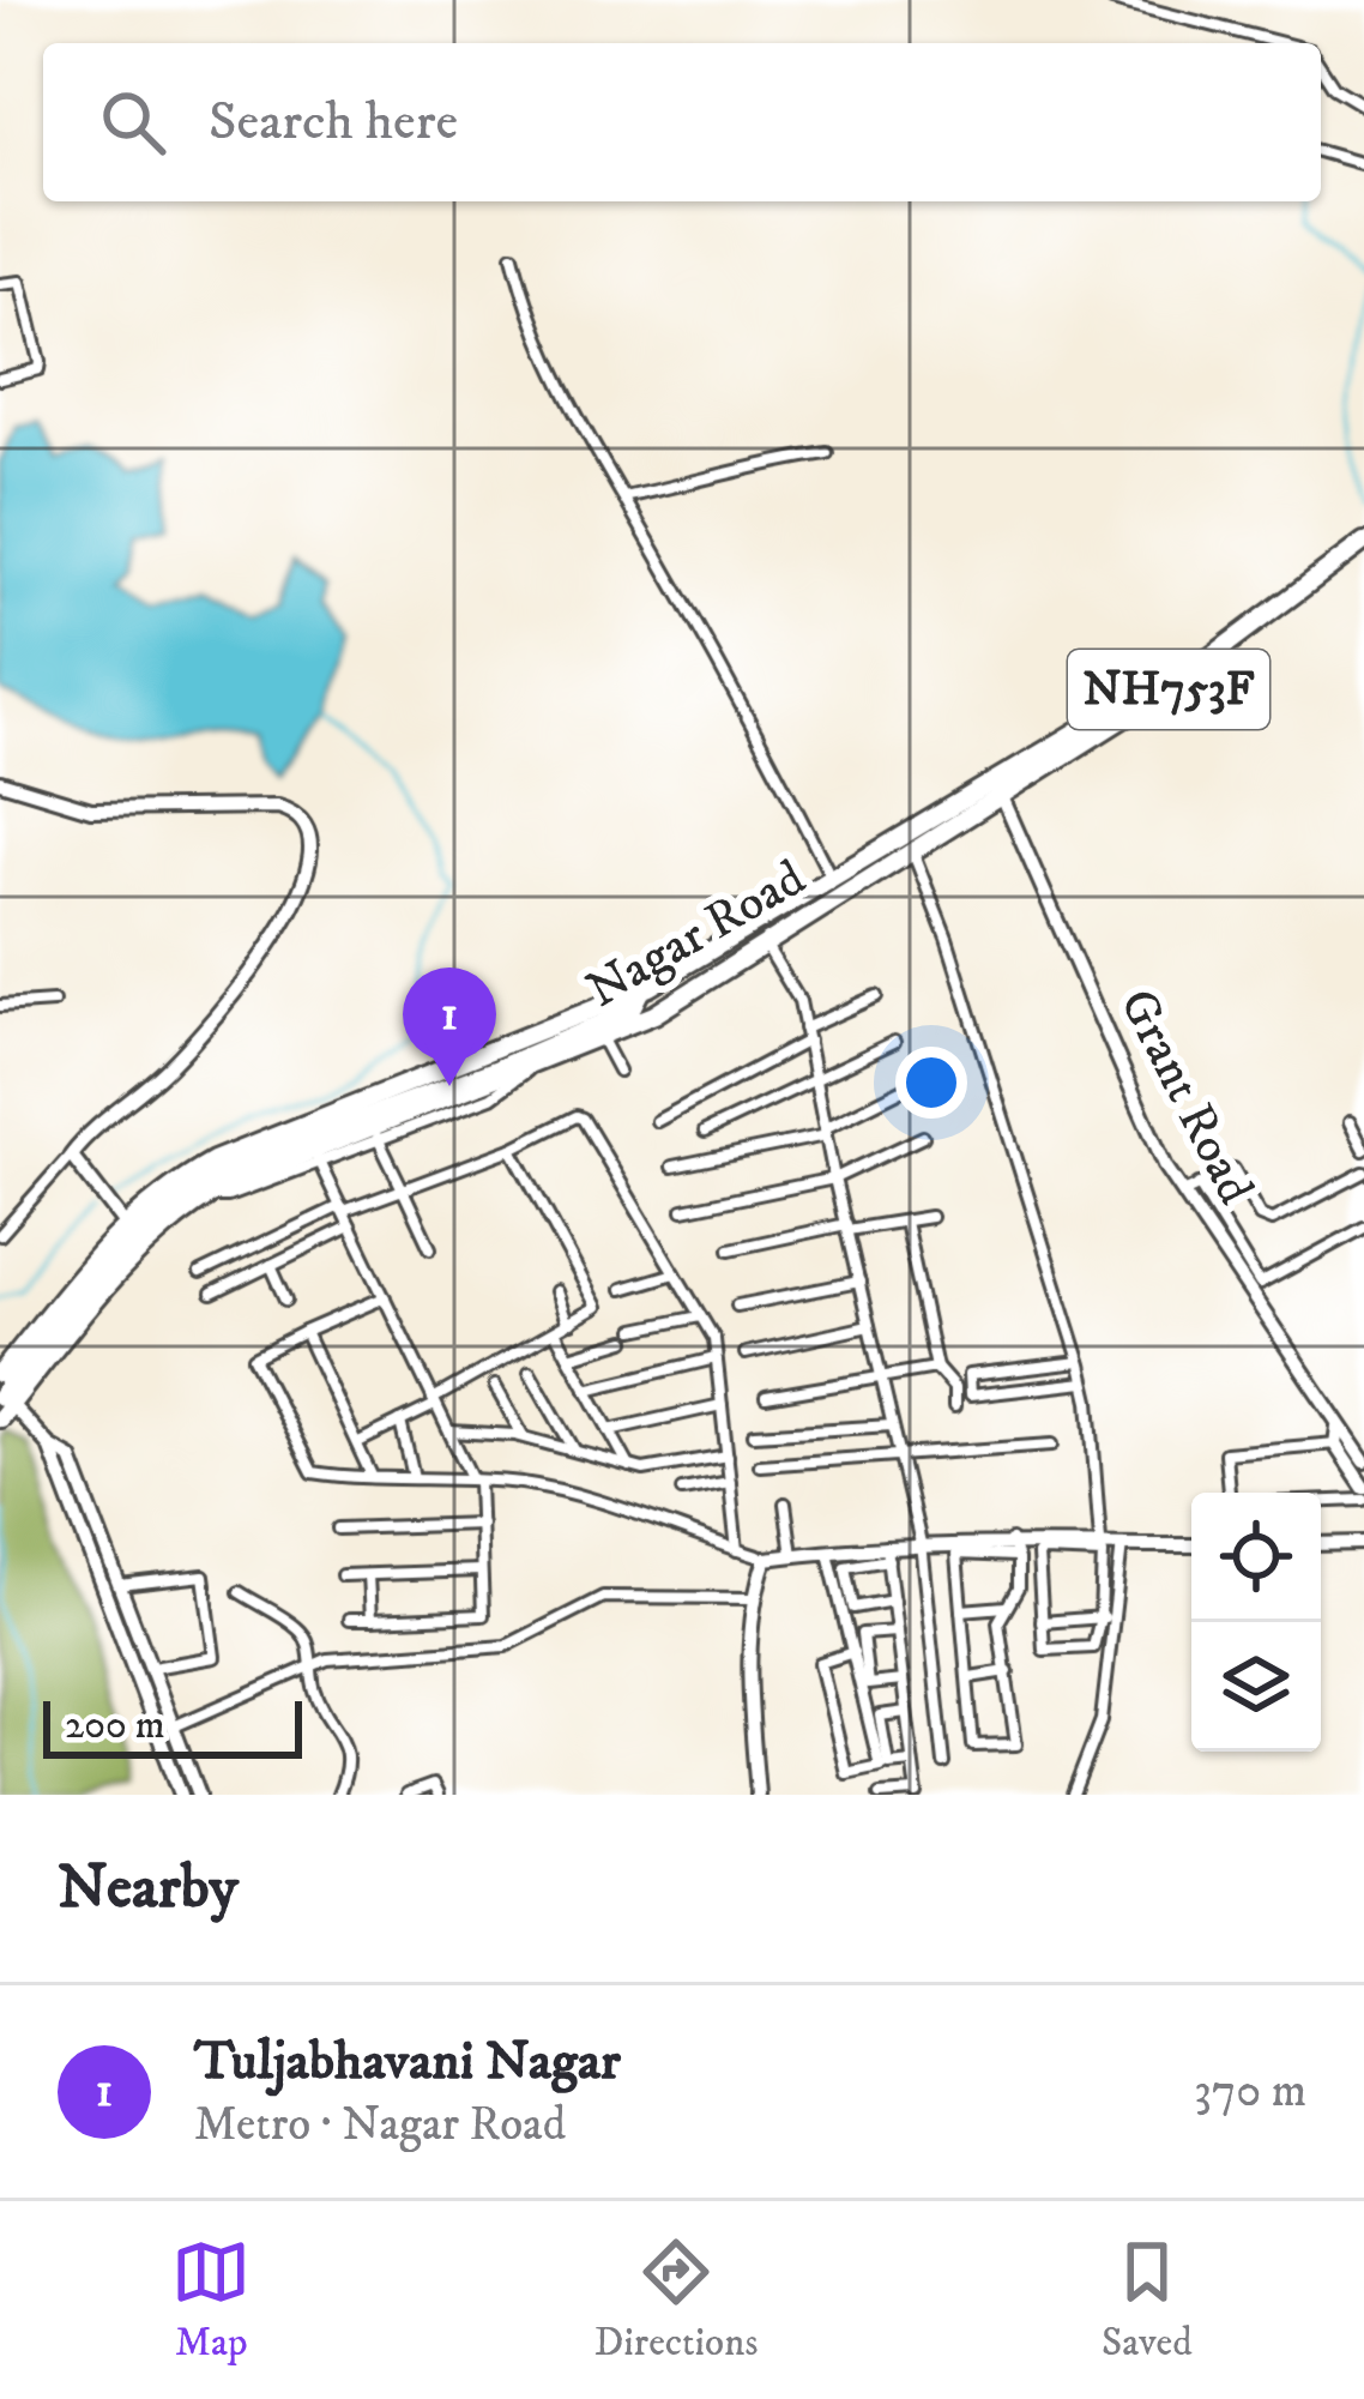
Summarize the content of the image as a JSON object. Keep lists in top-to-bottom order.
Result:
{
  "streets": {
    "highway": ["NH753F", "Nagar Road"],
    "street": ["Grant Road"]
  },
  "crossings": [
    ["Nagar Road", "Grant Road"]
  ],
  "scale_bar": "200 m",
  "page": {
    "search": "Search here",
    "pins": "1",
    "scale": "200 m",
    "heading": "Nearby",
    "list": [
      {
        "mark": "1",
        "name": "Tuljabhavani Nagar",
        "note": "Metro · Nagar Road",
        "value": "370 m"
      }
    ],
    "nav": ["Map", "Directions", "Saved"]
  }
}
